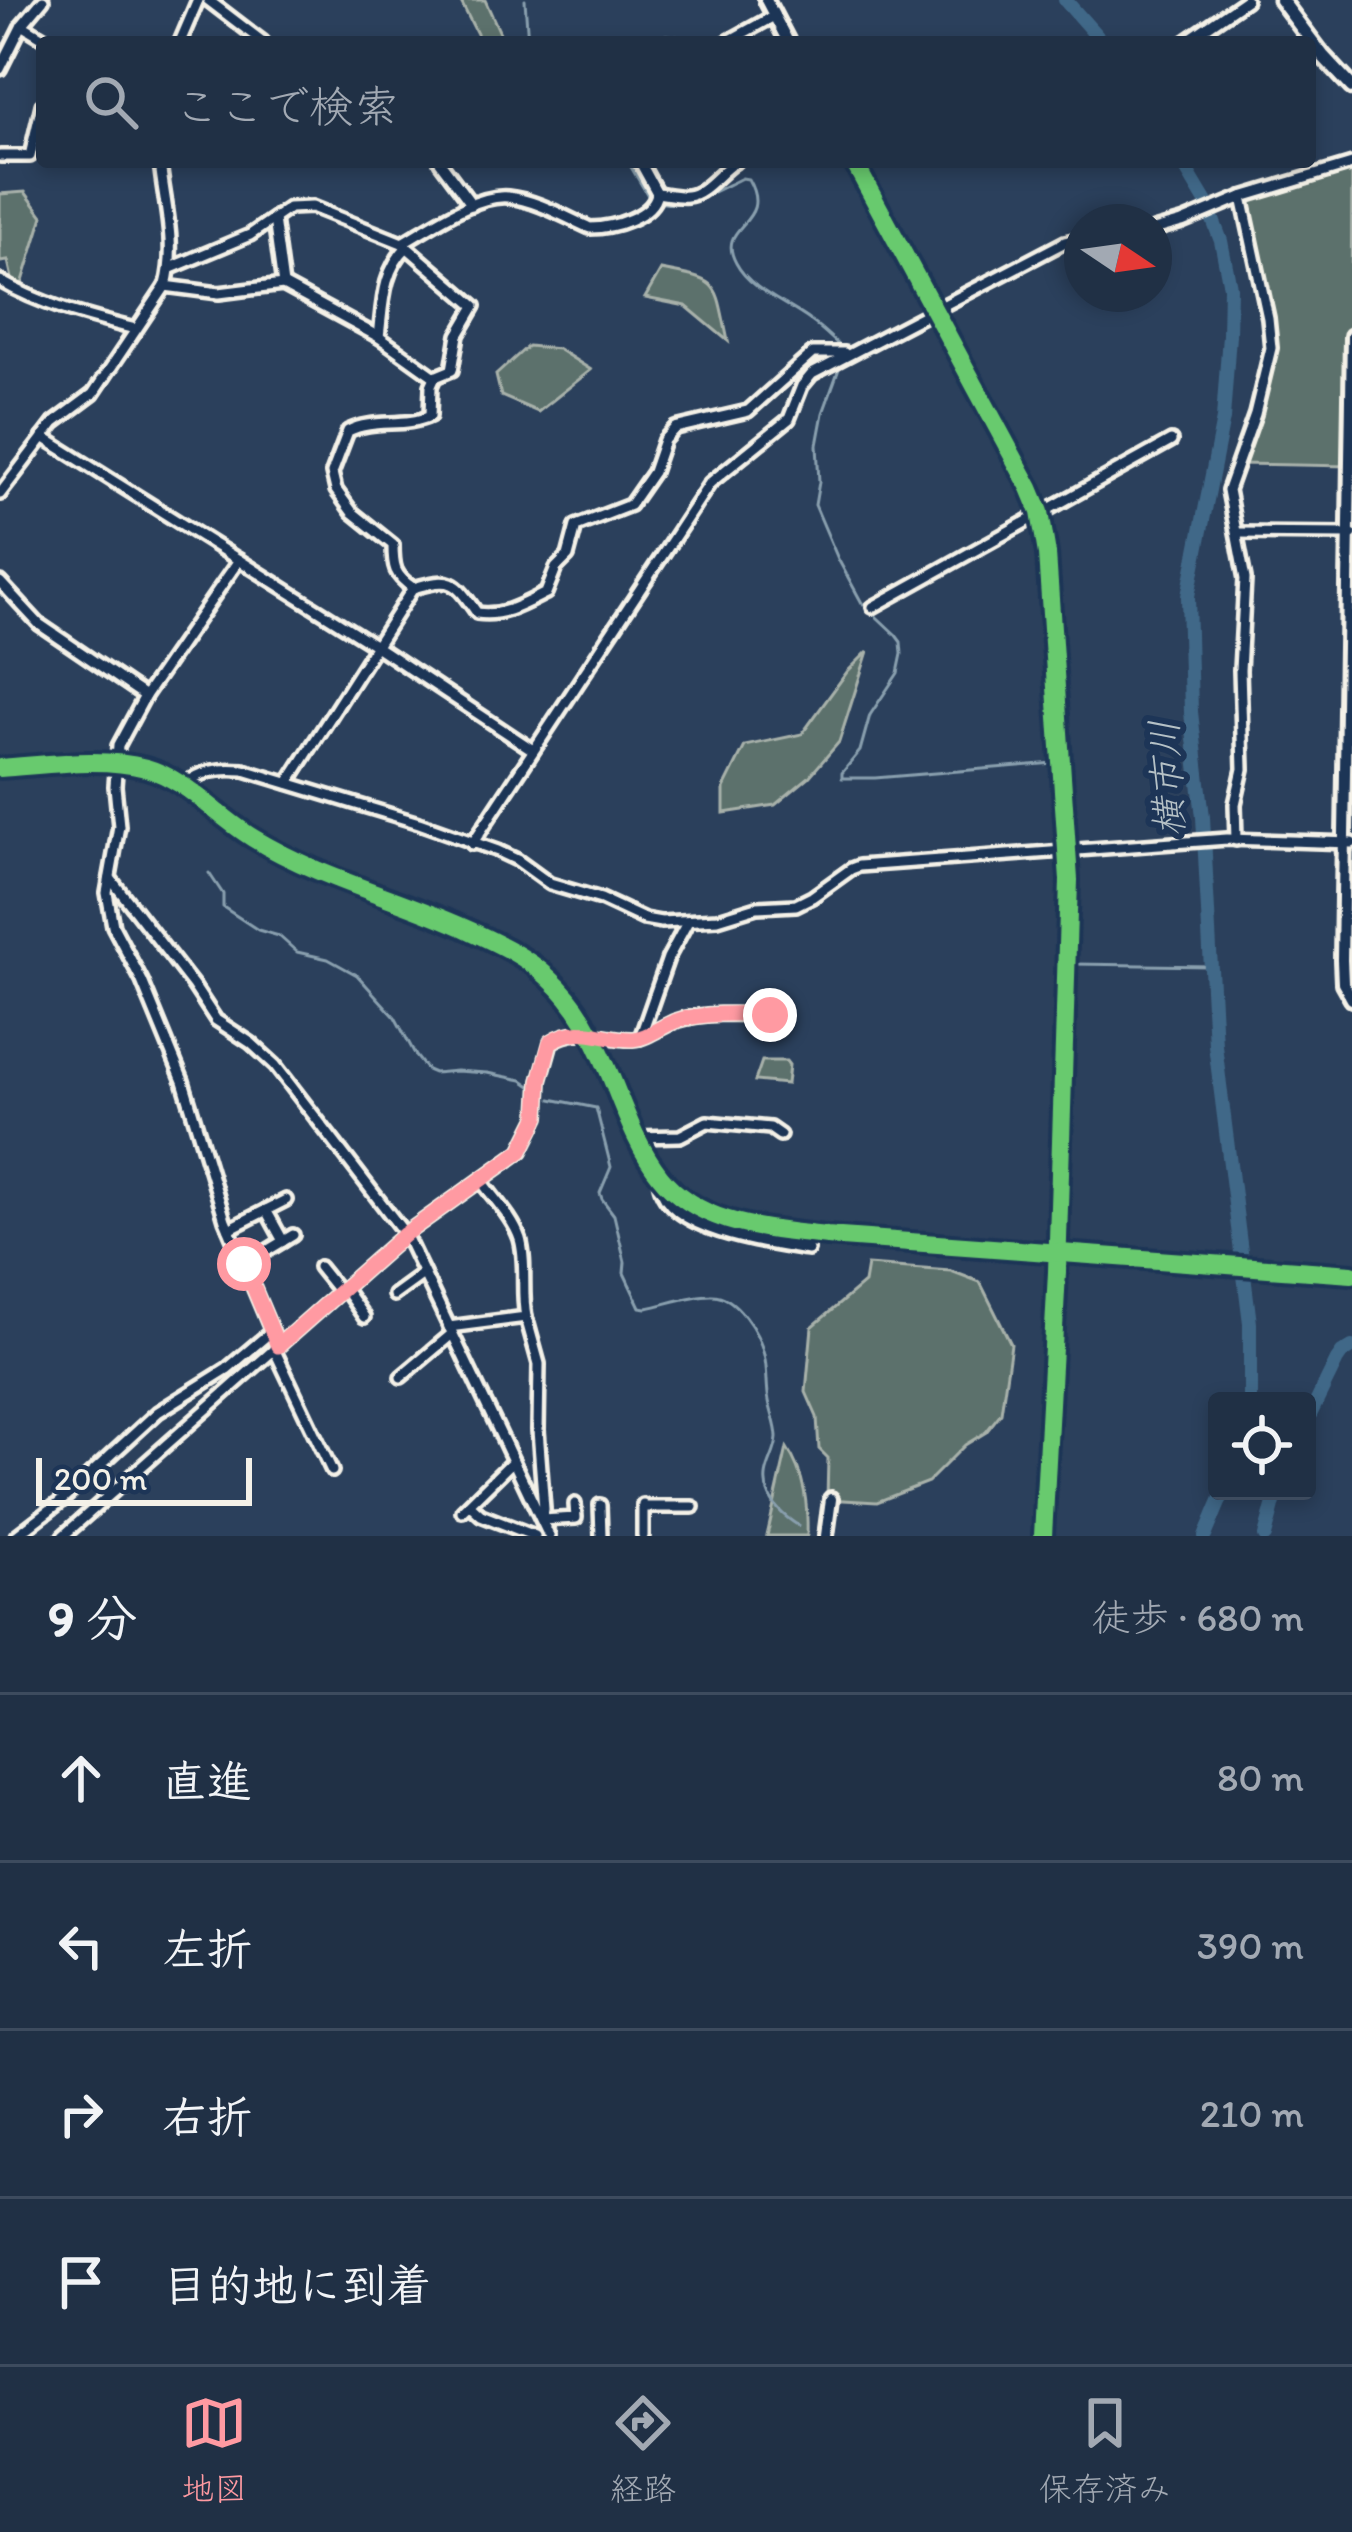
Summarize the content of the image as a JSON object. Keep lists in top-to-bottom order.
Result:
{
  "water": ["横市川"],
  "scale_bar": "200 m",
  "north": "right",
  "page": {
    "search": "ここで検索",
    "scale": "200 m",
    "heading": ["9 分", "徒歩 · 680 m"],
    "list": [
      ["直進", "80 m"],
      ["左折", "390 m"],
      ["右折", "210 m"],
      "目的地に到着"
    ],
    "nav": ["地図", "経路", "保存済み"]
  }
}
